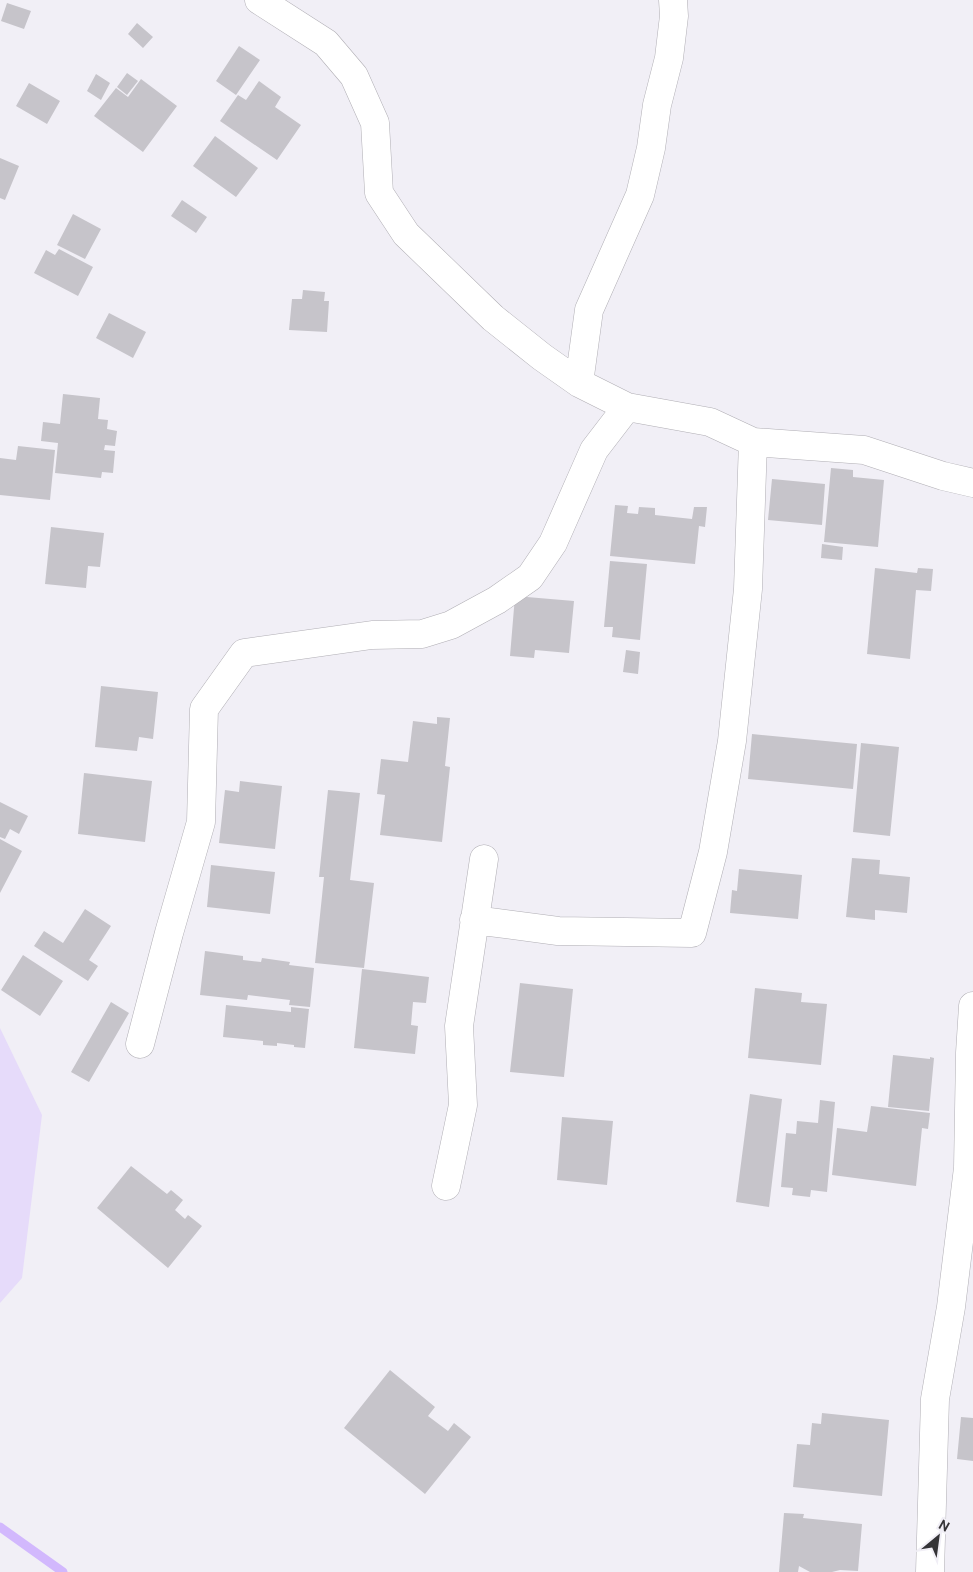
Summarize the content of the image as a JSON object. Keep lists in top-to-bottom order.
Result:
{
  "north": "top right"
}
